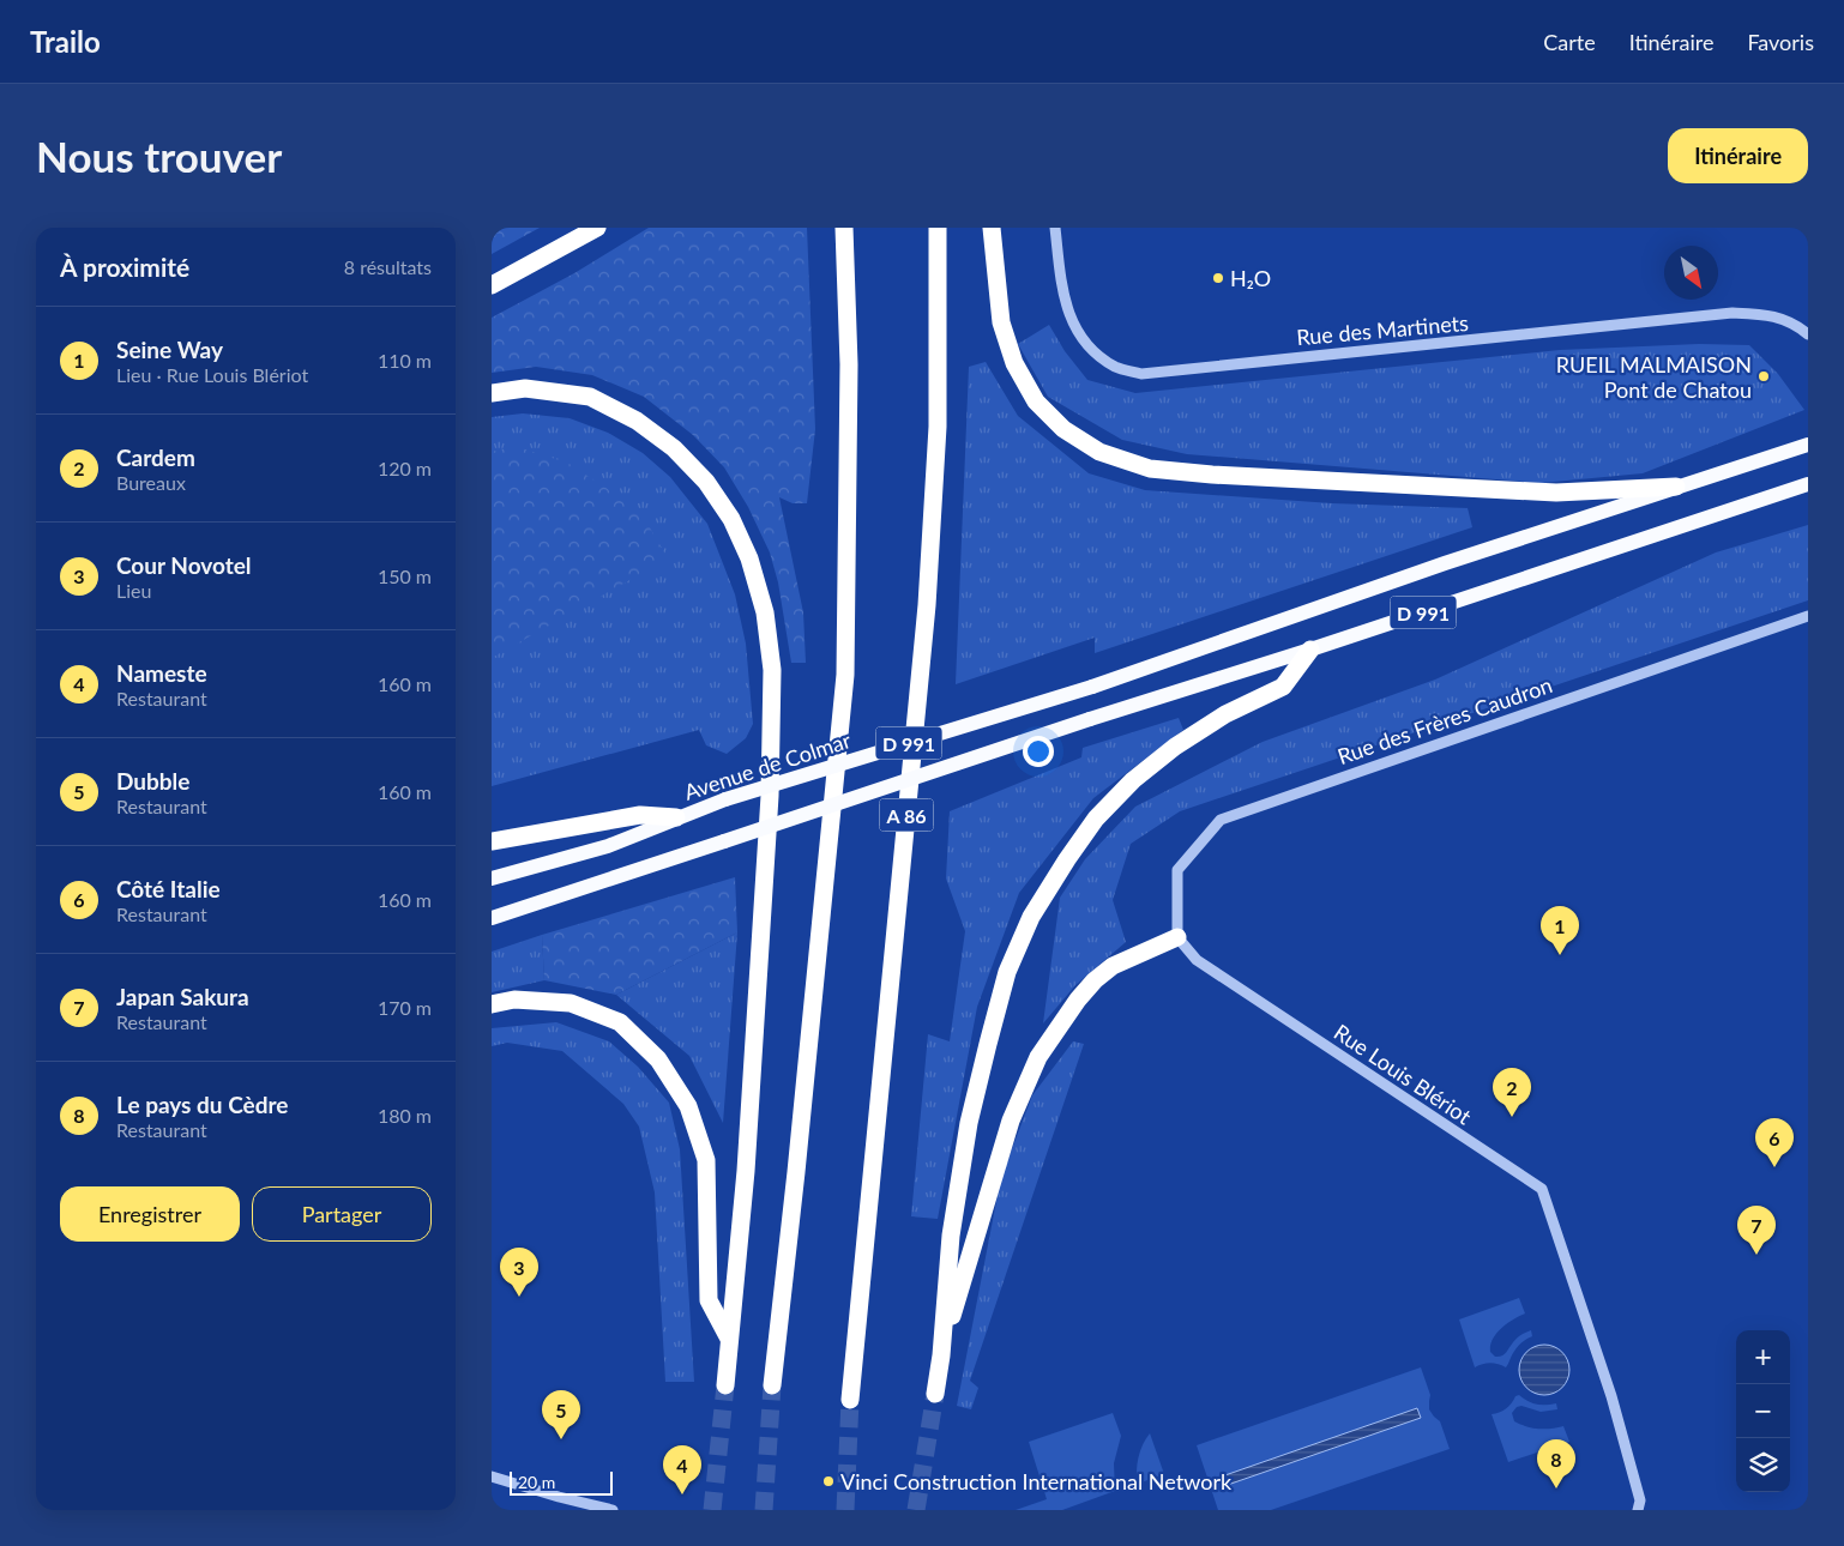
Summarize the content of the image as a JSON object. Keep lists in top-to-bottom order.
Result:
{
  "streets": {
    "highway": ["A 86"],
    "main road": ["D 991", "Avenue de Colmar"],
    "street": ["Rue des Martinets", "Rue des Frères Caudron", "Rue Louis Blériot"]
  },
  "crossings": [
    ["D 991", "Avenue de Colmar"],
    ["Rue des Frères Caudron", "Rue Louis Blériot"]
  ],
  "places": ["H₂O", "RUEIL MALMAISON Pont de Chatou", "Vinci Construction International Network"],
  "scale_bar": "20 m",
  "north": "bottom right",
  "page": {
    "header": "Trailo",
    "nav": ["Carte", "Itinéraire", "Favoris"],
    "buttons": [
      "Itinéraire",
      ["Enregistrer", "Partager"]
    ],
    "title": "Nous trouver",
    "heading": ["À proximité", "8 résultats"],
    "list": [
      {
        "mark": "1",
        "name": "Seine Way",
        "note": "Lieu · Rue Louis Blériot",
        "value": "110 m"
      },
      {
        "mark": "2",
        "name": "Cardem",
        "note": "Bureaux",
        "value": "120 m"
      },
      {
        "mark": "3",
        "name": "Cour Novotel",
        "note": "Lieu",
        "value": "150 m"
      },
      {
        "mark": "4",
        "name": "Nameste",
        "note": "Restaurant",
        "value": "160 m"
      },
      {
        "mark": "5",
        "name": "Dubble",
        "note": "Restaurant",
        "value": "160 m"
      },
      {
        "mark": "6",
        "name": "Côté Italie",
        "note": "Restaurant",
        "value": "160 m"
      },
      {
        "mark": "7",
        "name": "Japan Sakura",
        "note": "Restaurant",
        "value": "170 m"
      },
      {
        "mark": "8",
        "name": "Le pays du Cèdre",
        "note": "Restaurant",
        "value": "180 m"
      }
    ],
    "pins": [
      "1",
      "2",
      "6",
      "7",
      "3",
      "5",
      "8",
      "4"
    ],
    "map_buttons": ["+", "−"],
    "scale": "20 m"
  }
}
